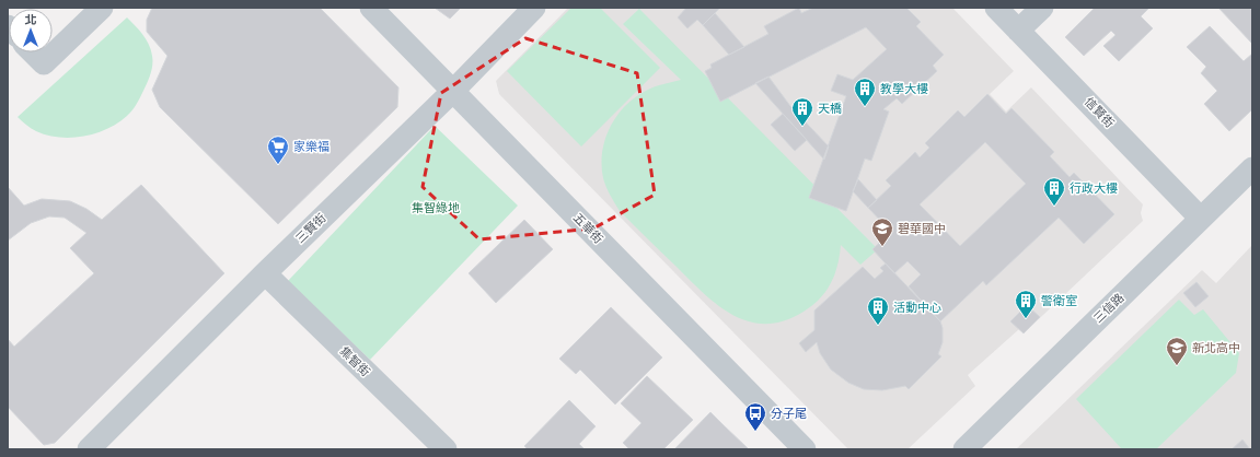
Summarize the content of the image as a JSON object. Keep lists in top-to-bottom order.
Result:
{
  "streets": {
    "street": [
      "信賢街",
      "三賢街",
      "五華街",
      "三信路",
      "集智街"
    ]
  },
  "crossings": [
    ["信賢街", "三信路"],
    ["三賢街", "五華街"],
    ["三賢街", "集智街"]
  ],
  "parks": ["集智綠地"],
  "places": {
    "building": [
      "教學大樓",
      "天橋",
      "行政大樓",
      "警衛室",
      "活動中心"
    ],
    "supermarket": ["家樂福"],
    "school or university": ["碧華國中", "新北高中"],
    "bus stop": ["分子尾"]
  },
  "north": "top"
}
